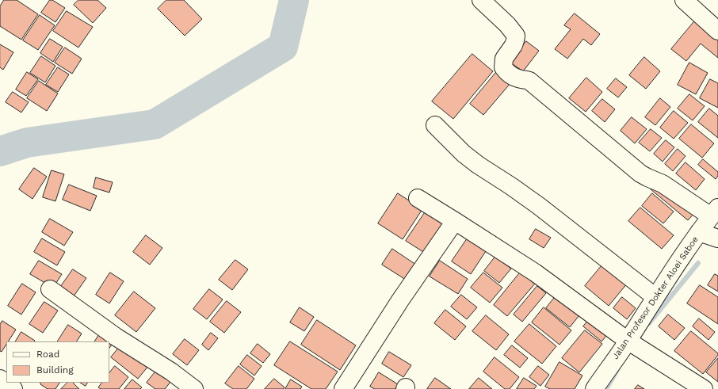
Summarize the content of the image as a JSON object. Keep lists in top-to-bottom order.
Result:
{
  "streets": {
    "street": ["Jalan Profesor Dokter Aloei Saboe"]
  },
  "legend": ["Road", "Building"]
}
